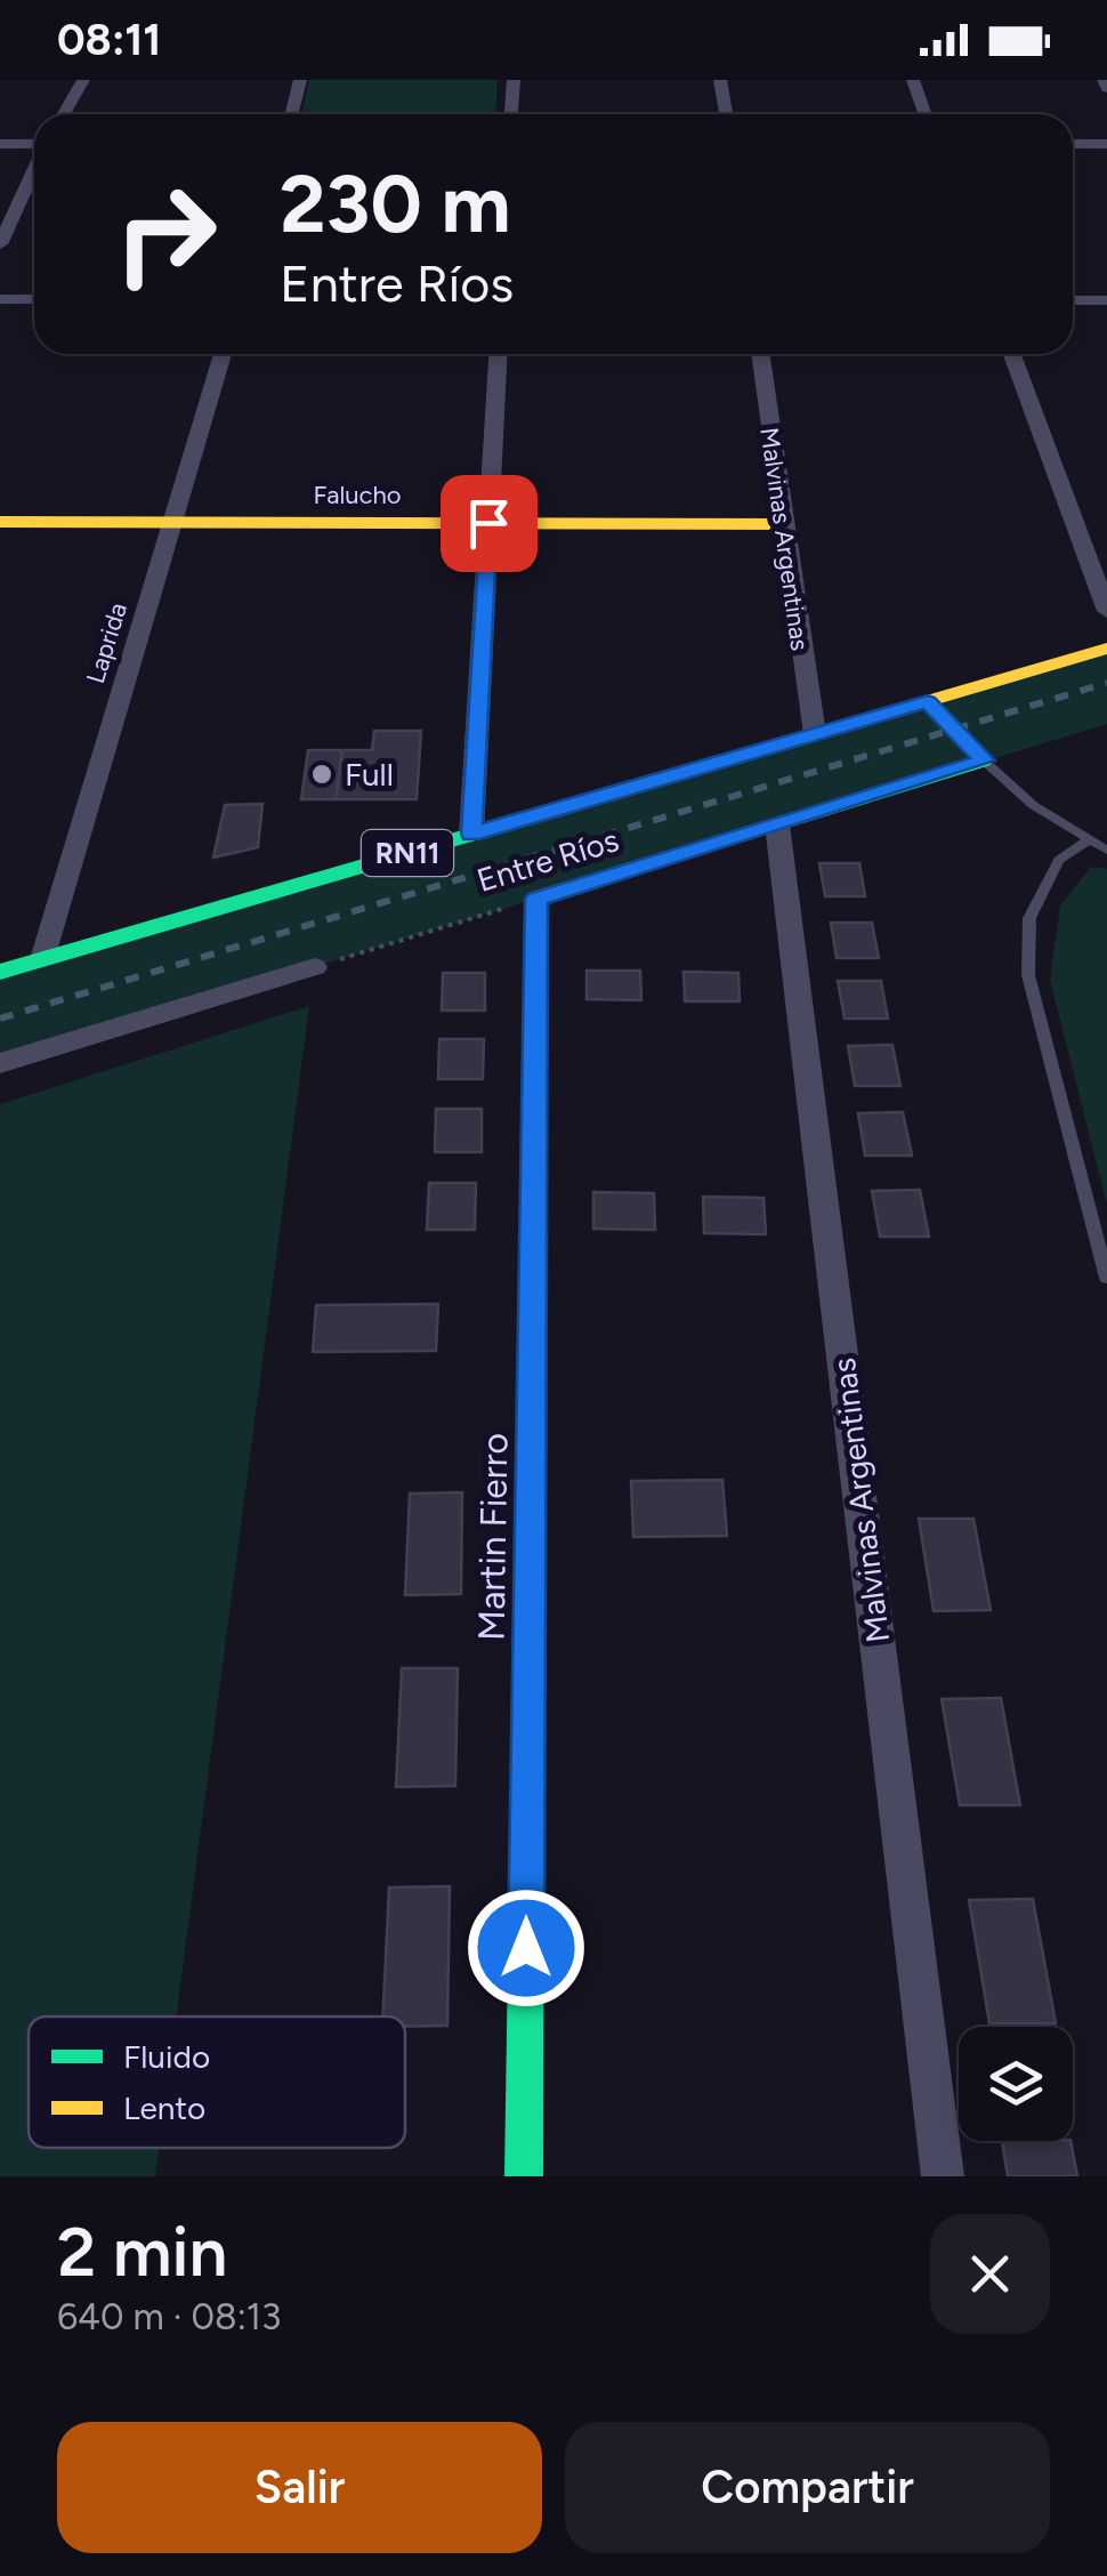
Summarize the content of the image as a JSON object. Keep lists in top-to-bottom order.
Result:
{
  "streets": {
    "street": [
      "Falucho",
      "Malvinas Argentinas",
      "Laprida",
      "RN11",
      "Entre Ríos",
      "Martin Fierro"
    ]
  },
  "crossings": [
    ["Falucho", "Malvinas Argentinas"],
    ["Falucho", "Laprida"],
    ["Malvinas Argentinas", "RN11"],
    ["Malvinas Argentinas", "Entre Ríos"],
    ["Laprida", "RN11"],
    ["Entre Ríos", "Martin Fierro"]
  ],
  "places": ["Full"],
  "legend": ["Fluido", "Lento"],
  "page": {
    "status": "08:11",
    "turn": ["230 m", "Entre Ríos"],
    "heading": ["2 min", "640 m · 08:13"],
    "buttons": ["Salir", "Compartir"]
  }
}
